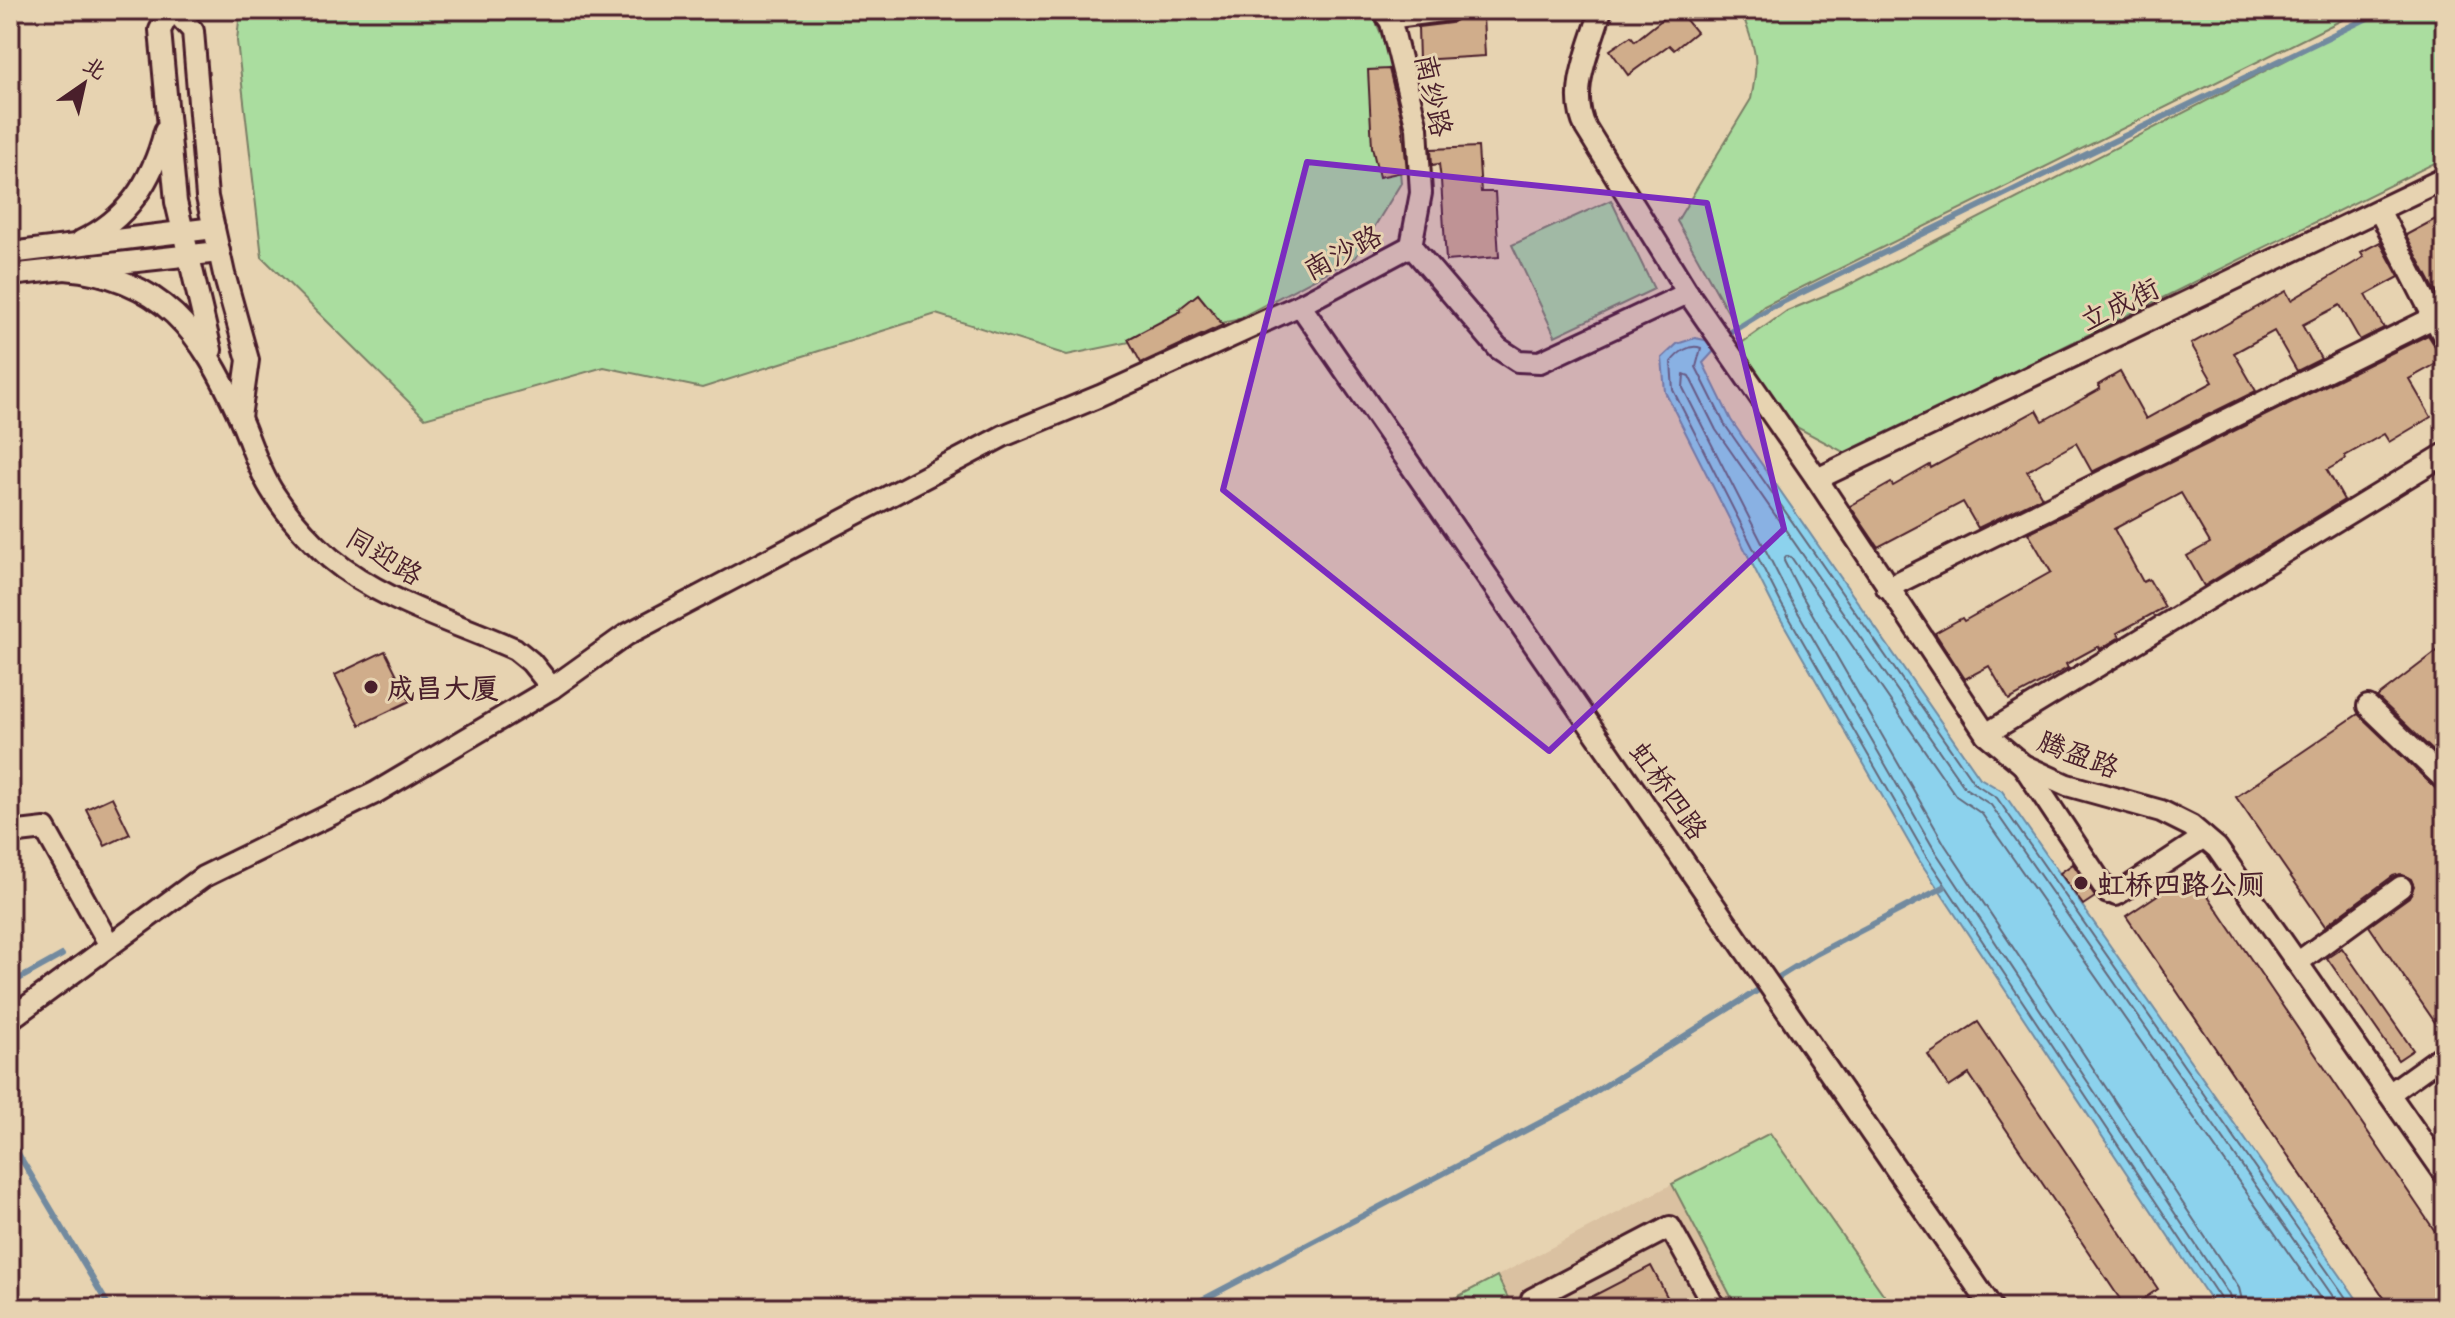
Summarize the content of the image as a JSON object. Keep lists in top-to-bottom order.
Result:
{
  "streets": {
    "street": [
      "南纱路",
      "南沙路",
      "立成街",
      "同迎路",
      "腾盈路",
      "虹桥四路"
    ]
  },
  "crossings": [
    ["南纱路", "南沙路"],
    ["南沙路", "同迎路"],
    ["南沙路", "虹桥四路"],
    ["立成街", "腾盈路"]
  ],
  "places": ["成昌大厦", "虹桥四路公厕"],
  "north": "top right"
}
